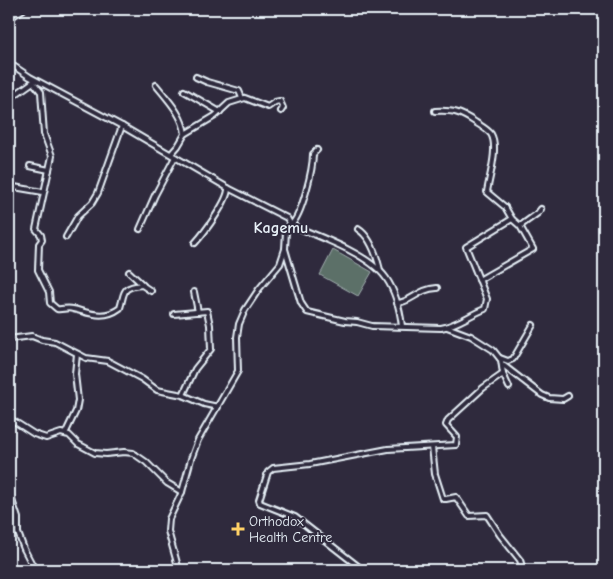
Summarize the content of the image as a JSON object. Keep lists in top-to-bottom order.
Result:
{
  "districts": ["Kagemu"],
  "places": {
    "health": ["Orthodox Health Centre"]
  }
}
